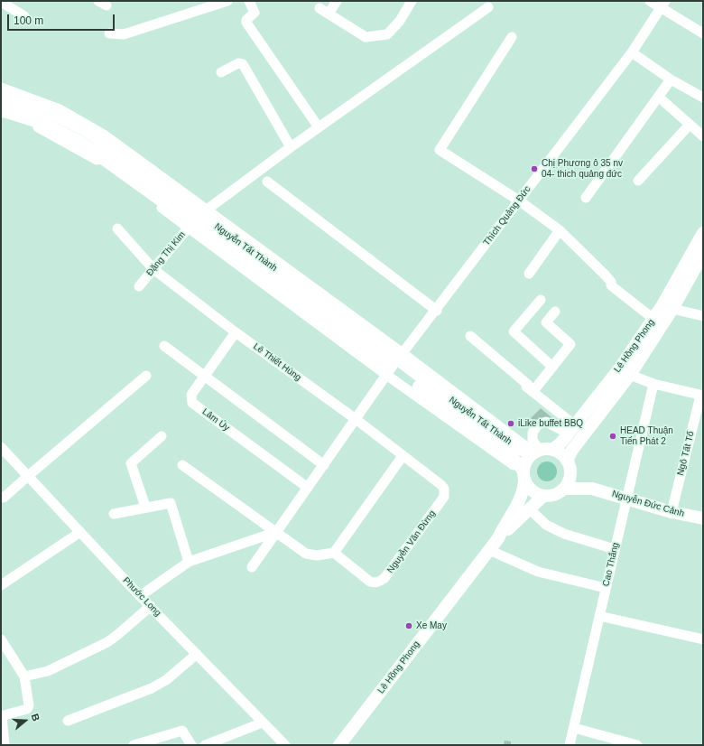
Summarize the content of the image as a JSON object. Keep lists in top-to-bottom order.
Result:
{
  "streets": {
    "main road": ["Nguyễn Tất Thành", "Lê Hồng Phong", "Nguyễn Đức Cảnh"],
    "street": [
      "Thích Quảng Đức",
      "Đặng Thị Kim",
      "Lê Thiết Hùng",
      "Lâm Úy",
      "Ngô Tất Tố",
      "Nguyễn Văn Đừng",
      "Cao Thắng",
      "Phước Long"
    ]
  },
  "crossings": [
    ["Thích Quảng Đức", "Nguyễn Tất Thành"],
    ["Thích Quảng Đức", "Lê Thiết Hùng"],
    ["Thích Quảng Đức", "Lâm Úy"],
    ["Nguyễn Tất Thành", "Đặng Thị Kim"],
    ["Nguyễn Tất Thành", "Lê Hồng Phong"],
    ["Nguyễn Tất Thành", "Nguyễn Đức Cảnh"],
    ["Đặng Thị Kim", "Lê Thiết Hùng"],
    ["Lê Hồng Phong", "Nguyễn Đức Cảnh"],
    ["Lê Thiết Hùng", "Lâm Úy"],
    ["Lê Thiết Hùng", "Nguyễn Văn Đừng"],
    ["Ngô Tất Tố", "Nguyễn Đức Cảnh"],
    ["Nguyễn Đức Cảnh", "Cao Thắng"]
  ],
  "places": [
    "Chị Phương ô 35 nv 04- thich quảng đức",
    "iLike buffet BBQ",
    "HEAD Thuận Tiến Phát 2",
    "Xe May"
  ],
  "scale_bar": "100 m",
  "north": "right"
}
